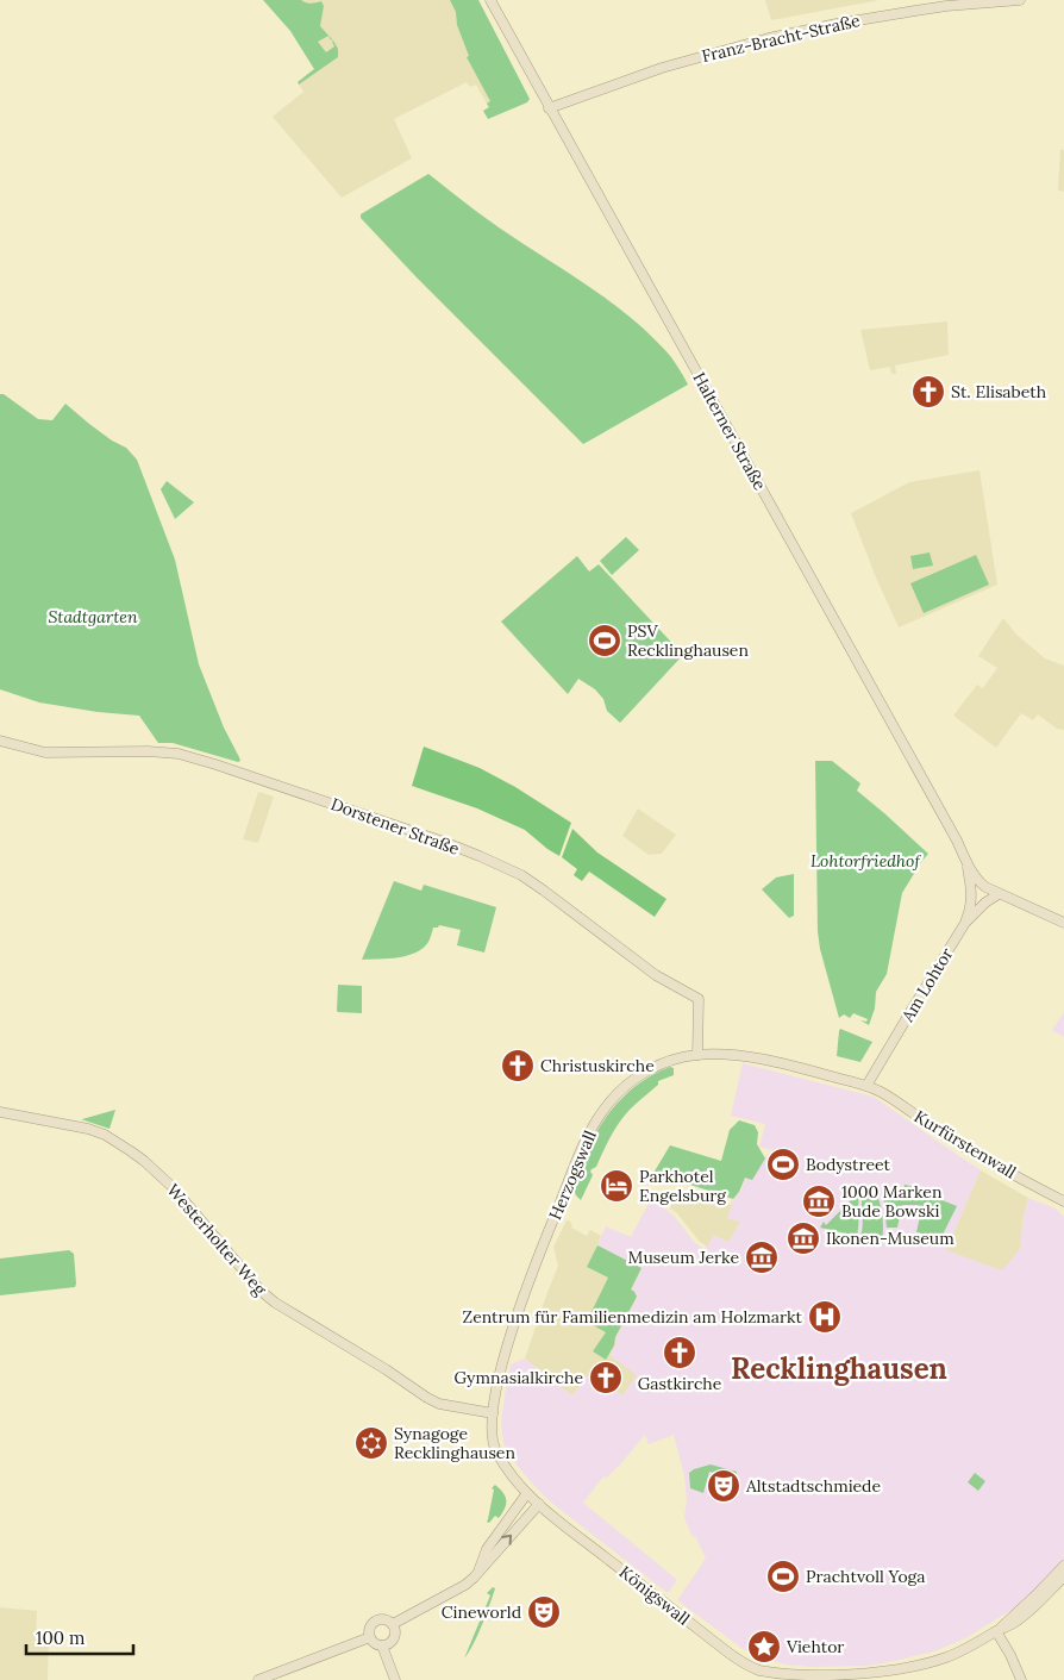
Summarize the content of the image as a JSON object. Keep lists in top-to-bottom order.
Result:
{
  "streets": {
    "main road": [
      "Franz-Bracht-Straße",
      "Halterner Straße",
      "Dorstener Straße",
      "Am Lohtor",
      "Kurfürstenwall",
      "Herzogswall",
      "Westerholter Weg",
      "Königswall"
    ]
  },
  "crossings": [
    ["Franz-Bracht-Straße", "Halterner Straße"],
    ["Halterner Straße", "Am Lohtor"],
    ["Dorstener Straße", "Herzogswall"],
    ["Am Lohtor", "Kurfürstenwall"],
    ["Am Lohtor", "Herzogswall"],
    ["Kurfürstenwall", "Herzogswall"],
    ["Herzogswall", "Westerholter Weg"],
    ["Herzogswall", "Königswall"]
  ],
  "districts": ["Recklinghausen"],
  "parks": ["Stadtgarten", "Lohtorfriedhof"],
  "places": {
    "church": [
      "St. Elisabeth",
      "Christuskirche",
      "Gastkirche",
      "Gymnasialkirche"
    ],
    "sports": ["PSV Recklinghausen", "Bodystreet", "Prachtvoll Yoga"],
    "hotel": ["Parkhotel Engelsburg"],
    "museum": ["1000 Marken Bude Bowski", "Ikonen-Museum", "Museum Jerke"],
    "hospital": ["Zentrum für Familienmedizin am Holzmarkt"],
    "synagogue": ["Synagoge Recklinghausen"],
    "theatre": ["Altstadtschmiede", "Cineworld"],
    "place": ["Viehtor"]
  },
  "scale_bar": "100 m"
}
